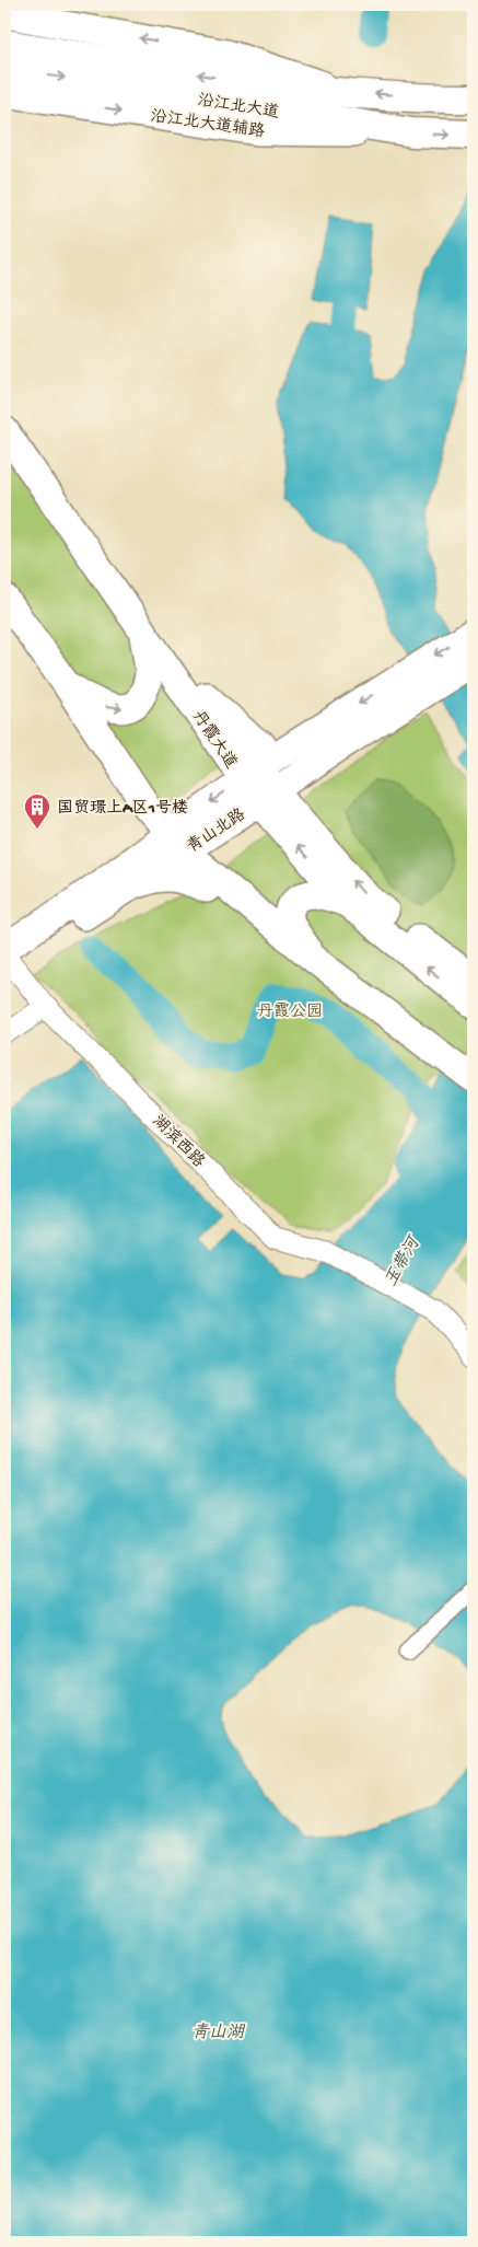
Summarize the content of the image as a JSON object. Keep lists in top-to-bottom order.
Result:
{
  "streets": {
    "highway": ["沿江北大道"],
    "main road": ["沿江北大道辅路", "丹霞大道", "青山北路"],
    "street": ["湖滨西路"]
  },
  "crossings": [
    ["沿江北大道", "沿江北大道辅路"],
    ["丹霞大道", "青山北路"],
    ["青山北路", "湖滨西路"]
  ],
  "water": ["玉带河", "青山湖"],
  "parks": ["丹霞公园"],
  "places": {
    "building": ["国贸璟上A区1号楼"]
  }
}
